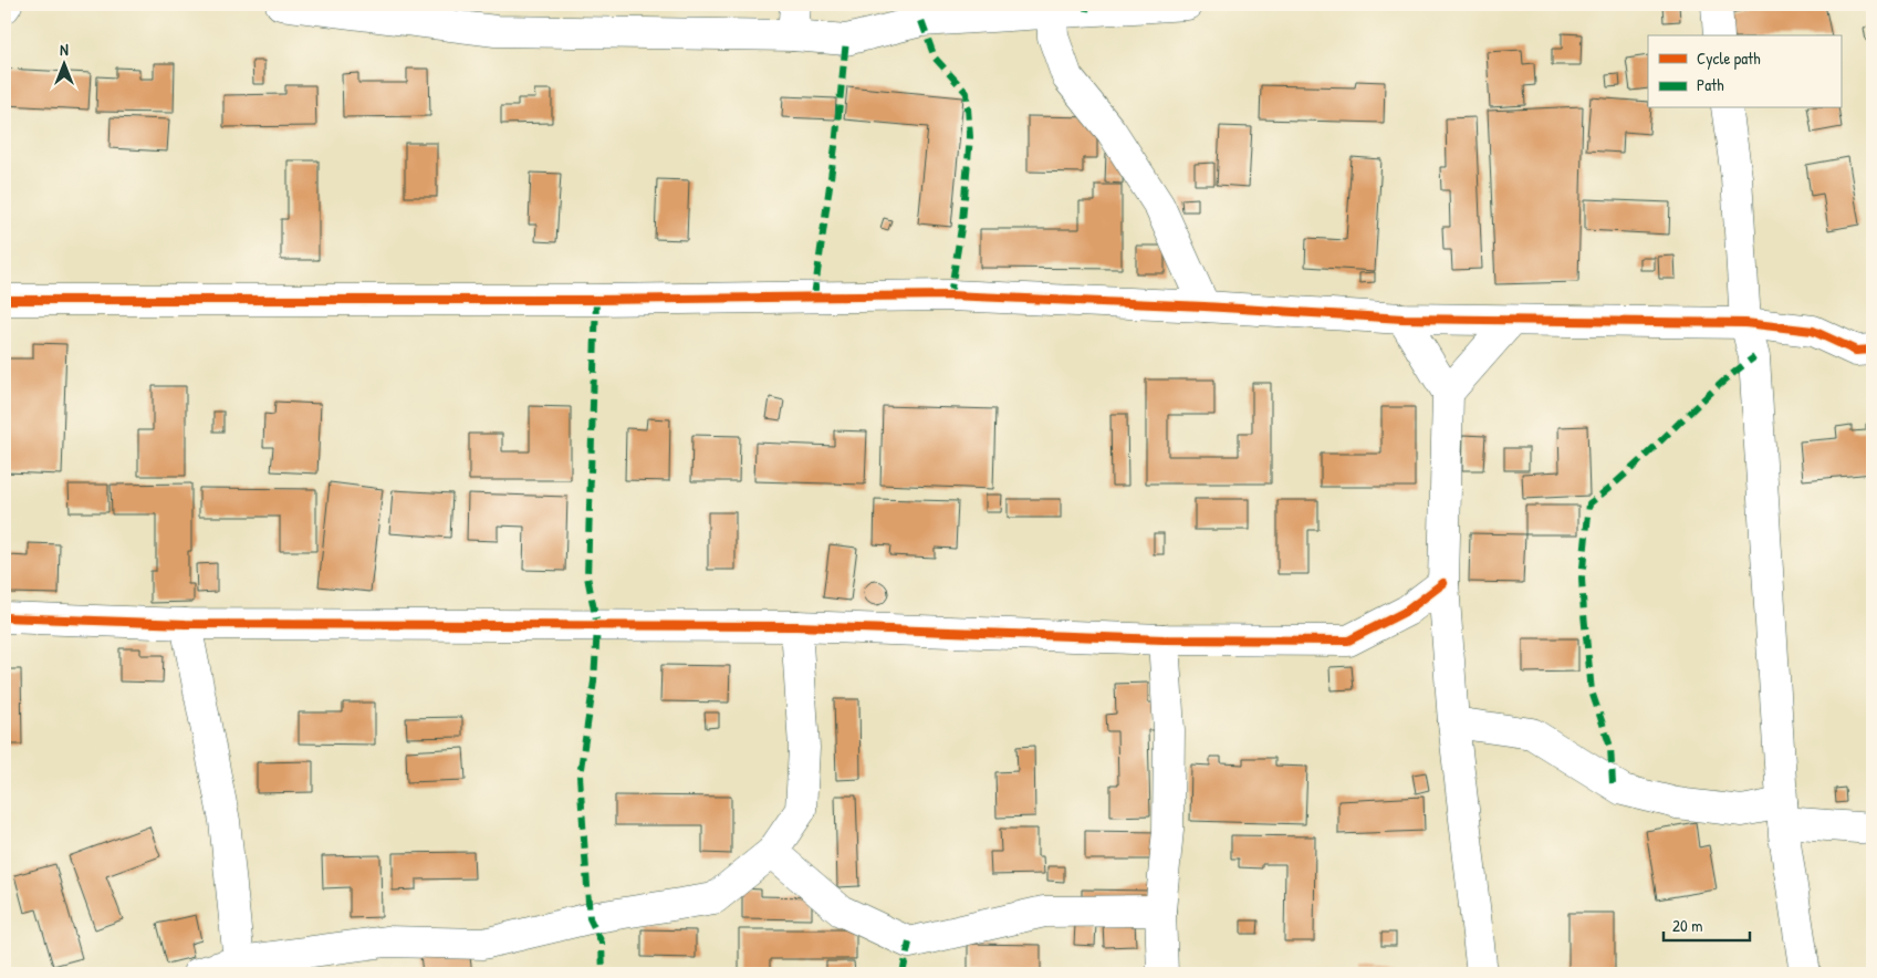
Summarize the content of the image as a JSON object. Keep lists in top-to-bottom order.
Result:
{
  "legend": ["Cycle path", "Path"],
  "scale_bar": "20 m",
  "north": "top"
}
